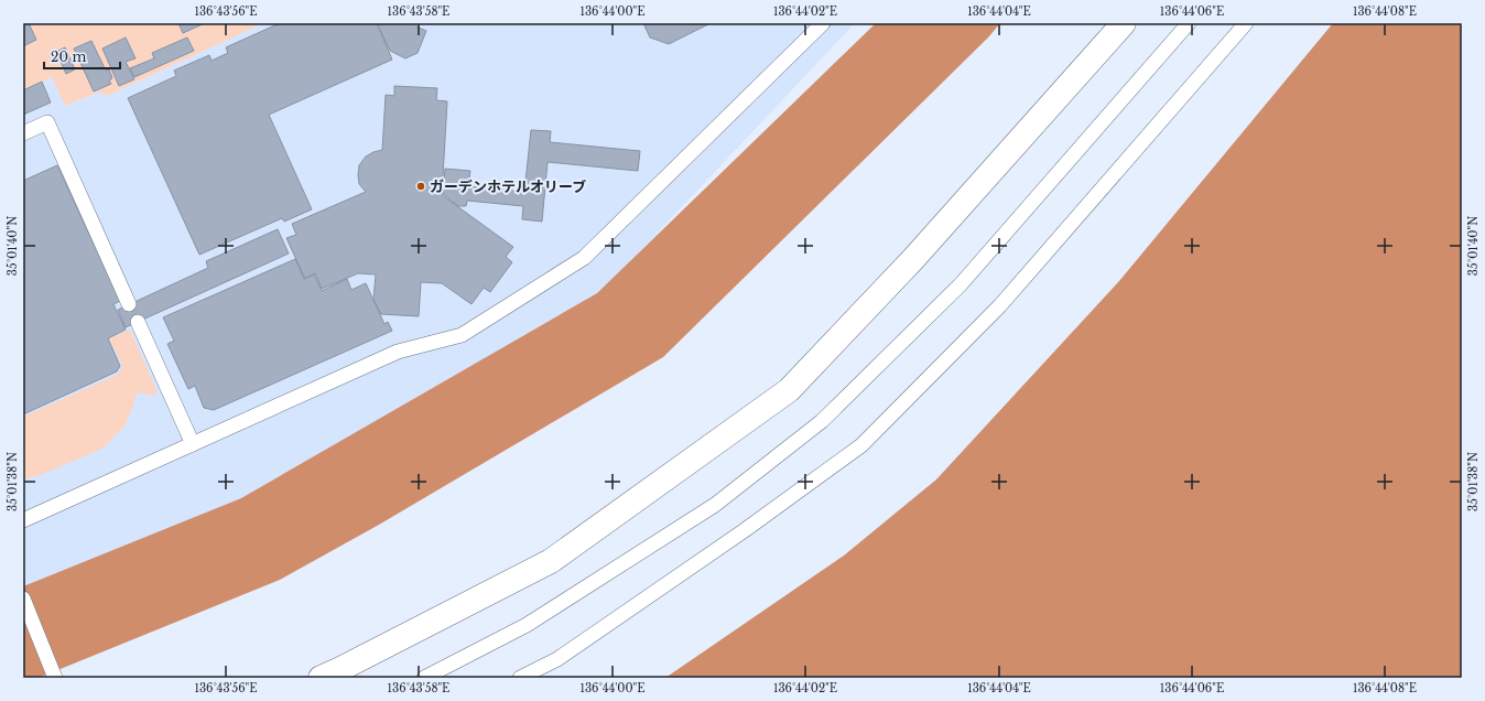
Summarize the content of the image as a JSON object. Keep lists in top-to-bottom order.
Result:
{
  "places": ["ガーデンホテルオリーブ"],
  "scale_bar": "20 m",
  "coordinates": [
    "136°43'56\"E",
    "136°43'58\"E",
    "136°44'00\"E",
    "136°44'02\"E",
    "136°44'04\"E",
    "136°44'06\"E",
    "136°44'08\"E",
    "35°01'40\"N",
    "35°01'38\"N"
  ]
}
